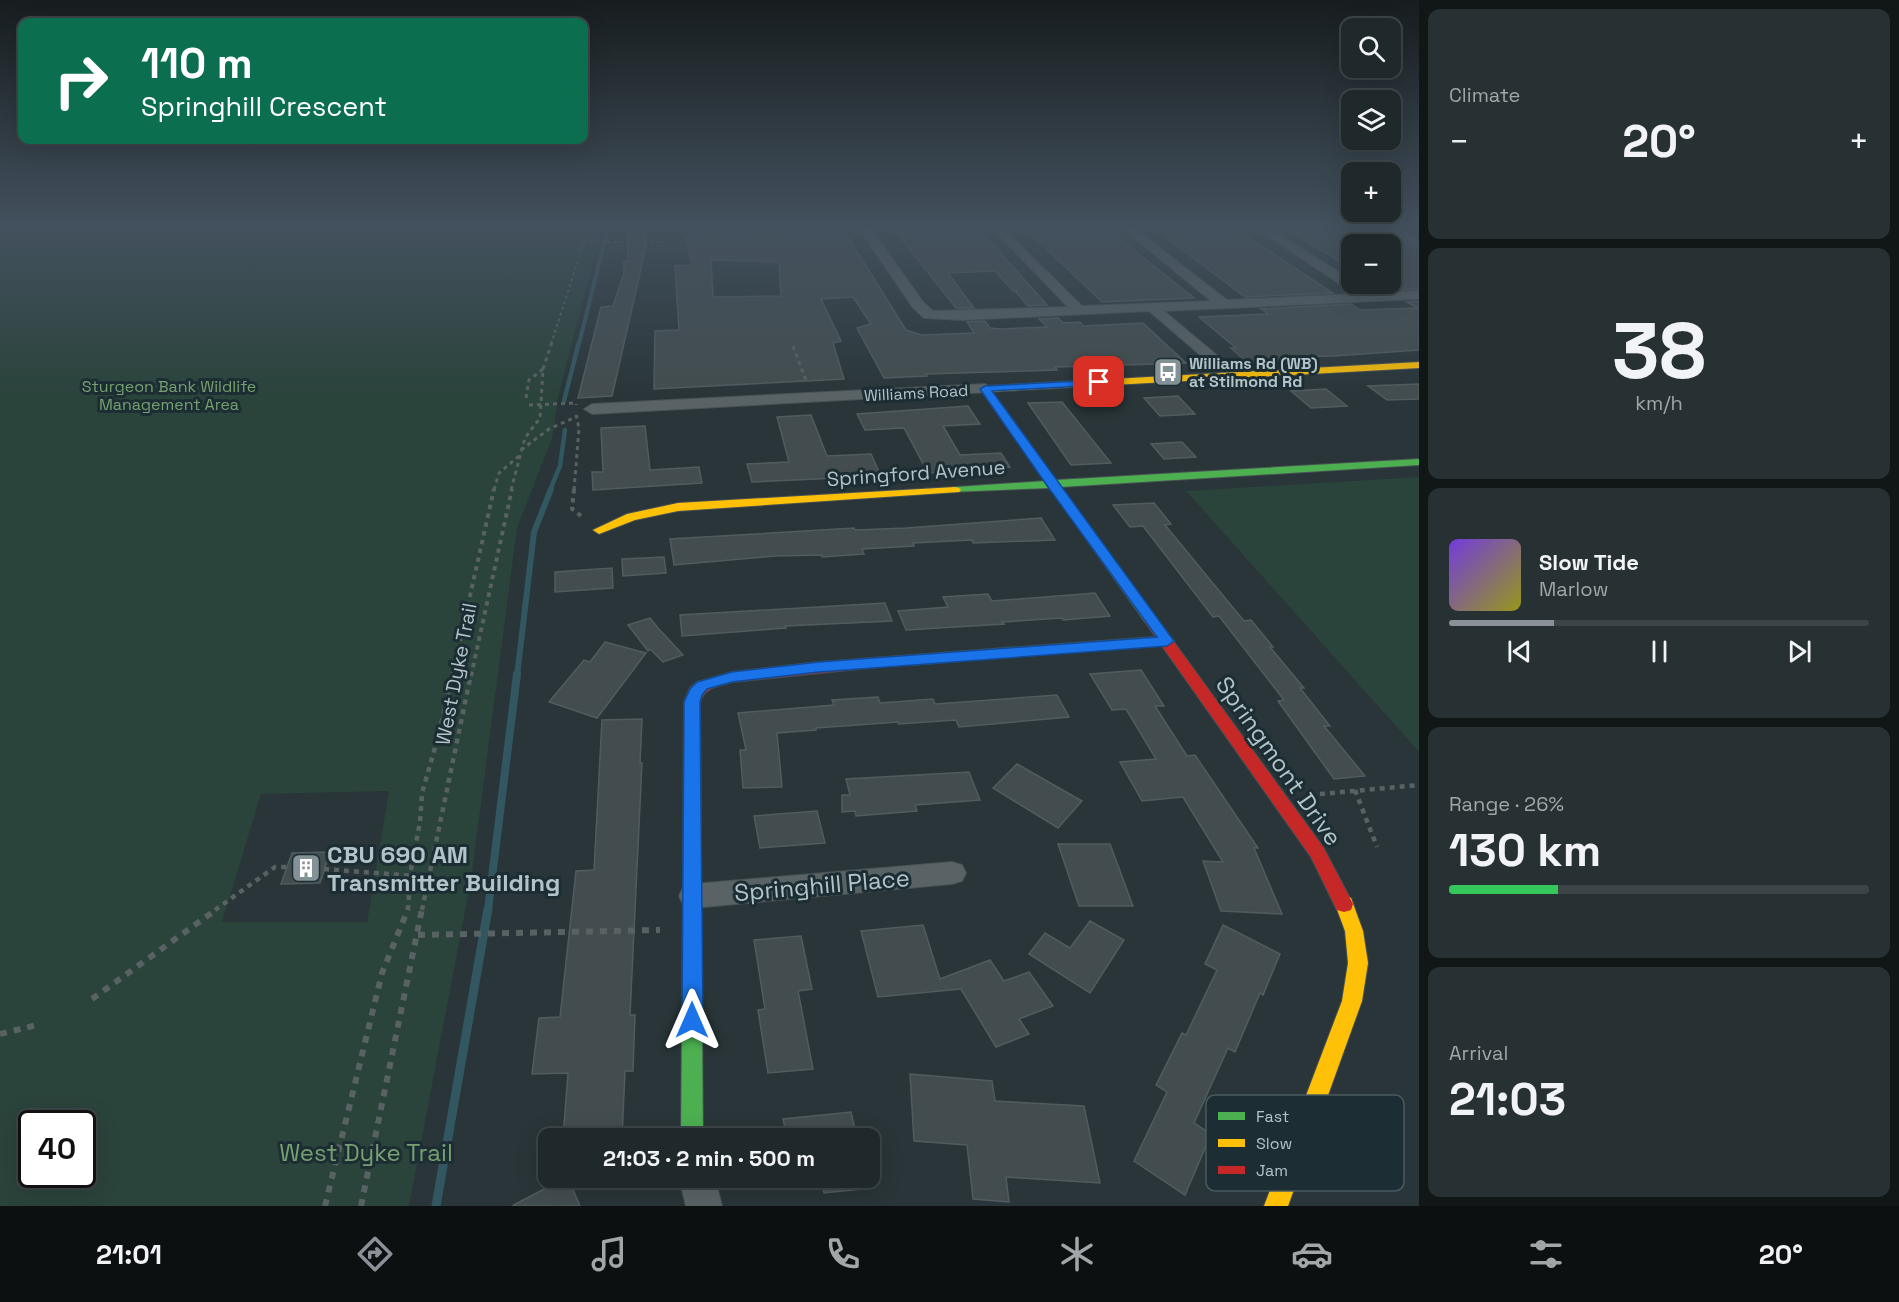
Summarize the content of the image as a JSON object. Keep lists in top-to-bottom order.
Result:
{
  "streets": {
    "street": [
      "Williams Road",
      "Springford Avenue",
      "Springmont Drive",
      "Springhill Place"
    ],
    "path": ["West Dyke Trail"]
  },
  "crossings": [
    ["Williams Road", "Springmont Drive"],
    ["Springford Avenue", "Springmont Drive"]
  ],
  "parks": ["Sturgeon Bank Wildlife Management Area", "West Dyke Trail"],
  "places": {
    "bus stop": ["Williams Rd (WB) at Stilmond Rd"],
    "building": ["CBU 690 AM Transmitter Building"]
  },
  "legend": ["Fast", "Slow", "Jam"],
  "page": {
    "tile": [
      "Climate",
      ["38", "km/h"],
      ["Range · 26%", "130 km"],
      ["Arrival", "21:03"]
    ],
    "map_buttons": ["+", "−"],
    "turn": ["110 m", "Springhill Crescent"],
    "heat": ["−", "20°", "+"],
    "song": ["Slow Tide", "Marlow"],
    "limit": "40",
    "trip": "21:03 · 2 min · 500 m",
    "tabs": ["21:01", "20°"]
  }
}
